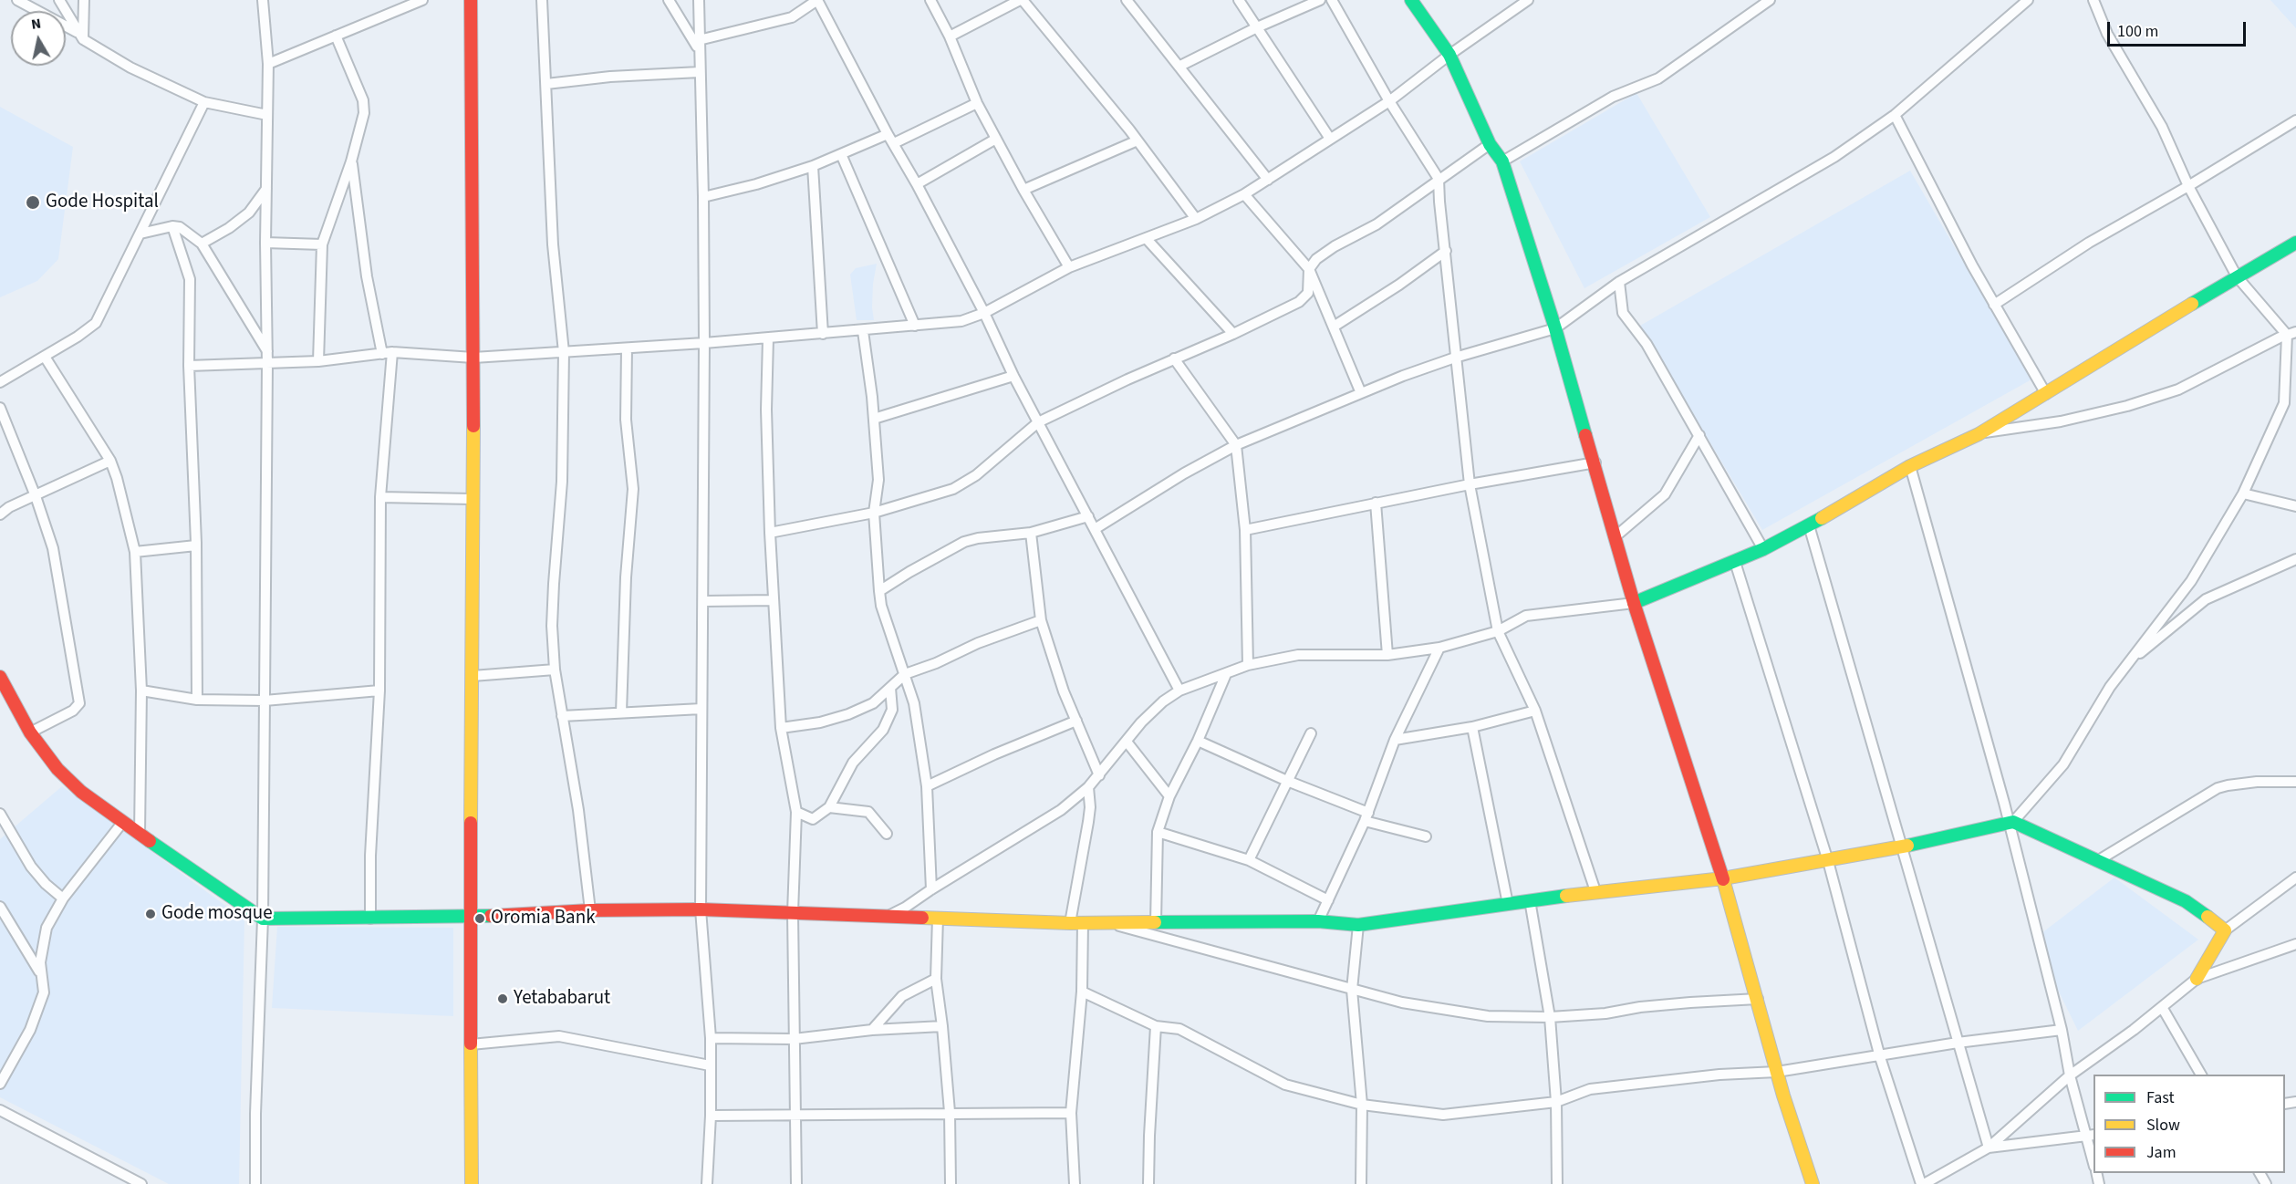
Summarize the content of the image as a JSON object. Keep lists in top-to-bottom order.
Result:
{
  "places": [
    "Gode Hospital",
    "Gode mosque",
    "Oromia Bank",
    "Yetababarut"
  ],
  "legend": ["Fast", "Slow", "Jam"],
  "scale_bar": "100 m",
  "north": "top"
}
